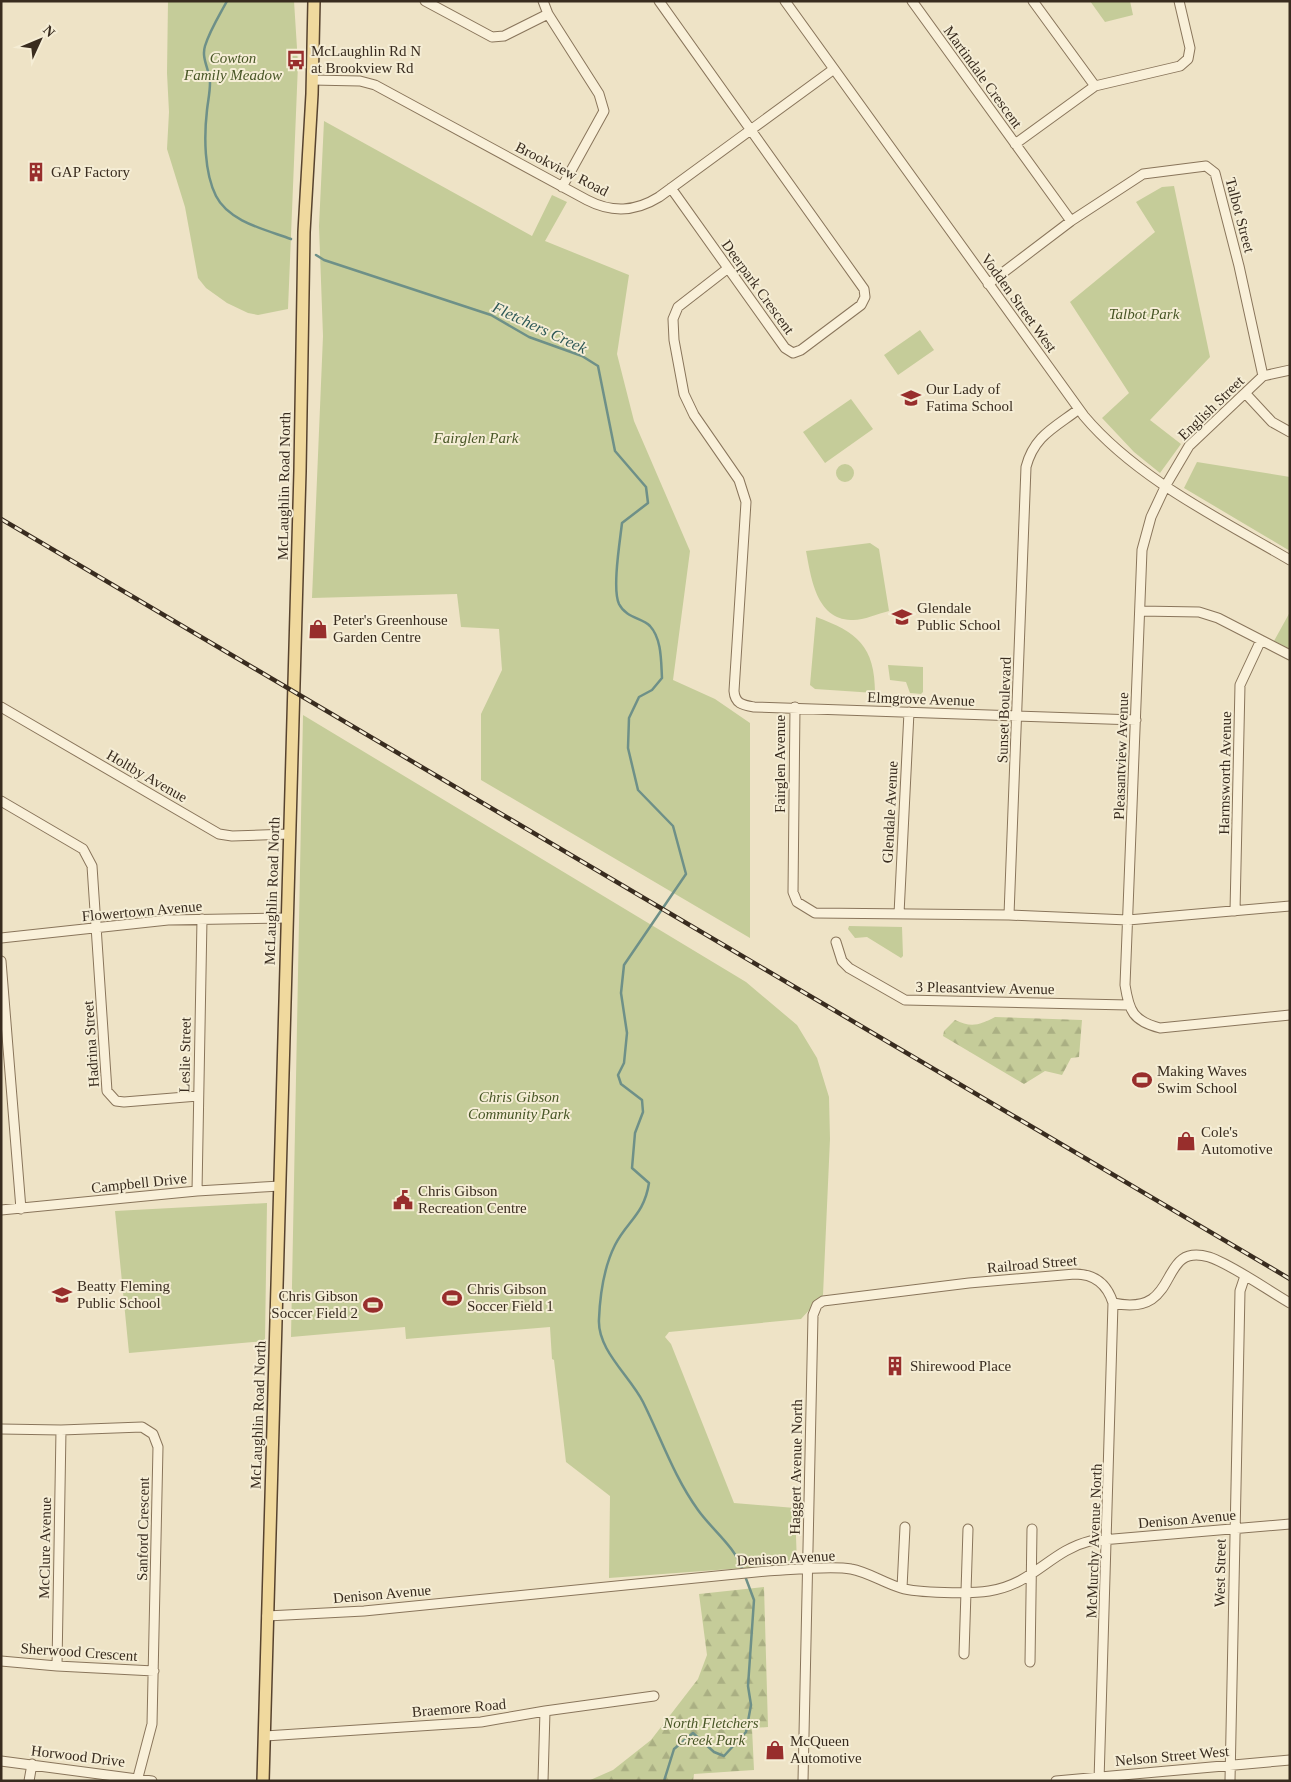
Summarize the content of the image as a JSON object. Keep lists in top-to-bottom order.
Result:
{
  "streets": {
    "main road": ["McLaughlin Road North"],
    "street": [
      "Martindale Crescent",
      "Brookview Road",
      "Talbot Street",
      "Deerpark Crescent",
      "Vodden Street West",
      "English Street",
      "Elmgrove Avenue",
      "Sunset Boulevard",
      "Pleasantview Avenue",
      "Fairglen Avenue",
      "Harmsworth Avenue",
      "Holtby Avenue",
      "Glendale Avenue",
      "Flowertown Avenue",
      "3 Pleasantview Avenue",
      "Hadrina Street",
      "Leslie Street",
      "Campbell Drive",
      "Railroad Street",
      "Haggert Avenue North",
      "Denison Avenue",
      "Sanford Crescent",
      "McMurchy Avenue North",
      "McClure Avenue",
      "West Street",
      "Sherwood Crescent",
      "Braemore Road",
      "Horwood Drive",
      "Nelson Street West"
    ]
  },
  "crossings": [
    ["Martindale Crescent", "Talbot Street"],
    ["Brookview Road", "Deerpark Crescent"],
    ["Brookview Road", "Vodden Street West"],
    ["Brookview Road", "McLaughlin Road North"],
    ["Talbot Street", "Vodden Street West"],
    ["Talbot Street", "English Street"],
    ["Deerpark Crescent", "Fairglen Avenue"],
    ["Vodden Street West", "English Street"],
    ["Vodden Street West", "Sunset Boulevard"],
    ["Vodden Street West", "Pleasantview Avenue"],
    ["English Street", "Pleasantview Avenue"],
    ["McLaughlin Road North", "Holtby Avenue"],
    ["McLaughlin Road North", "Flowertown Avenue"],
    ["McLaughlin Road North", "Campbell Drive"],
    ["McLaughlin Road North", "Denison Avenue"],
    ["McLaughlin Road North", "Braemore Road"],
    ["Elmgrove Avenue", "Sunset Boulevard"],
    ["Elmgrove Avenue", "Pleasantview Avenue"],
    ["Elmgrove Avenue", "Fairglen Avenue"],
    ["Elmgrove Avenue", "Glendale Avenue"],
    ["Sunset Boulevard", "Fairglen Avenue"],
    ["Pleasantview Avenue", "Fairglen Avenue"],
    ["Pleasantview Avenue", "3 Pleasantview Avenue"],
    ["Fairglen Avenue", "Harmsworth Avenue"],
    ["Fairglen Avenue", "Glendale Avenue"],
    ["Flowertown Avenue", "Hadrina Street"],
    ["Flowertown Avenue", "Leslie Street"],
    ["Hadrina Street", "Leslie Street"],
    ["Leslie Street", "Campbell Drive"],
    ["Railroad Street", "Haggert Avenue North"],
    ["Railroad Street", "McMurchy Avenue North"],
    ["Haggert Avenue North", "Denison Avenue"],
    ["Denison Avenue", "McMurchy Avenue North"],
    ["Denison Avenue", "West Street"],
    ["Sanford Crescent", "McClure Avenue"],
    ["Sanford Crescent", "Sherwood Crescent"],
    ["Sanford Crescent", "Horwood Drive"],
    ["McMurchy Avenue North", "Nelson Street West"],
    ["McClure Avenue", "Sherwood Crescent"],
    ["West Street", "Nelson Street West"]
  ],
  "water": ["Fletchers Creek"],
  "parks": [
    "Cowton Family Meadow",
    "Talbot Park",
    "Fairglen Park",
    "Chris Gibson Community Park",
    "North Fletchers Creek Park"
  ],
  "places": {
    "bus stop": ["McLaughlin Rd N at Brookview Rd"],
    "building": ["GAP Factory", "Shirewood Place"],
    "school or university": ["Our Lady of Fatima School", "Glendale Public School", "Beatty Fleming Public School"],
    "shop": ["Peter's Greenhouse Garden Centre", "Cole's Automotive", "McQueen Automotive"],
    "sports": ["Making Waves Swim School", "Chris Gibson Soccer Field 1", "Chris Gibson Soccer Field 2"],
    "public building": ["Chris Gibson Recreation Centre"]
  },
  "north": "top right"
}
